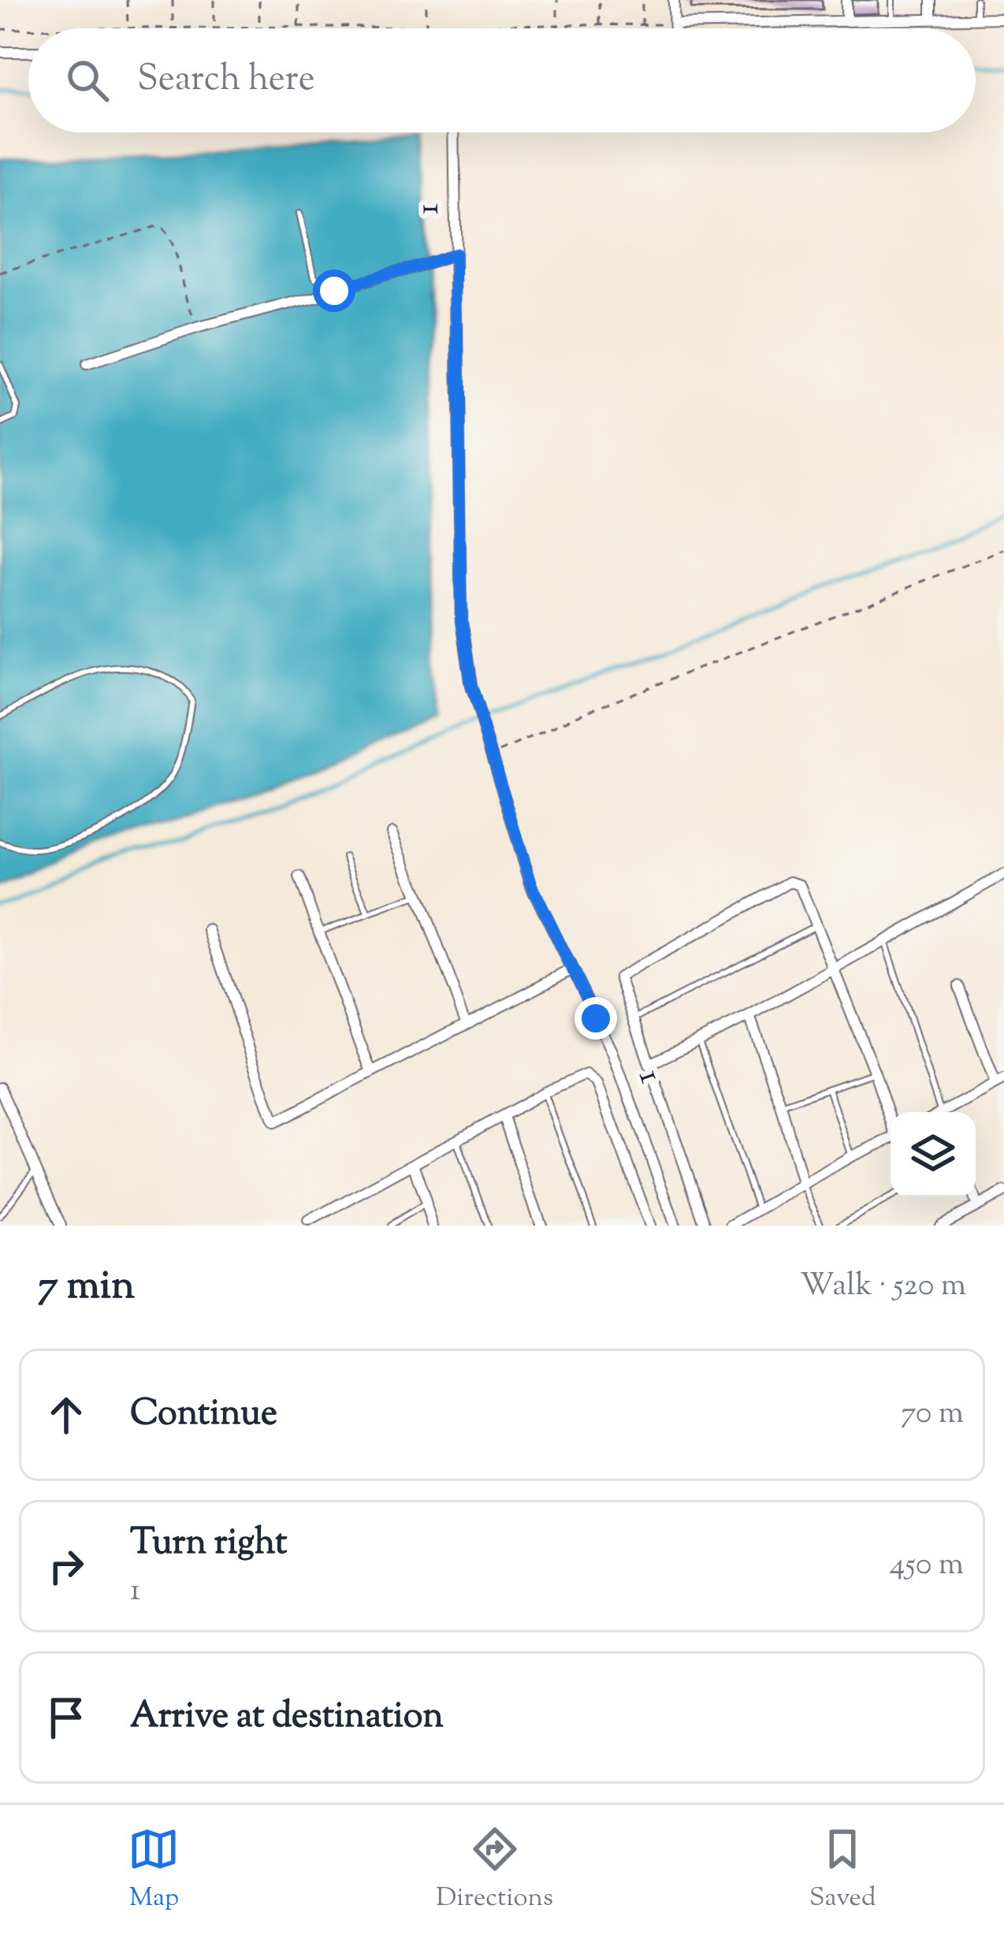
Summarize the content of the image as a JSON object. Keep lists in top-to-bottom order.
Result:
{
  "streets": {
    "street": ["1"]
  },
  "page": {
    "search": "Search here",
    "heading": ["7 min", "Walk · 520 m"],
    "list": [
      ["Continue", "70 m"],
      ["Turn right", "1", "450 m"],
      "Arrive at destination"
    ],
    "nav": ["Map", "Directions", "Saved"]
  }
}
